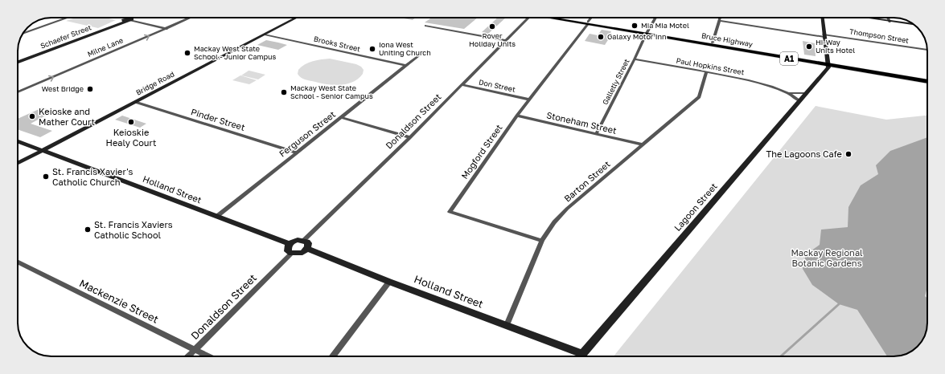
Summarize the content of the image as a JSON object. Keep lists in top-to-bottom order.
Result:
{
  "streets": {
    "highway": ["Bruce Highway", "A1"],
    "street": [
      "Thompson Street",
      "Schaefer Street",
      "Brooks Street",
      "Milne Lane",
      "Paul Hopkins Street",
      "Galletly Street",
      "Bridge Road",
      "Don Street",
      "Pinder Street",
      "Donaldson Street",
      "Stoneham Street",
      "Ferguson Street",
      "Mogford Street",
      "Barton Street",
      "Holland Street",
      "Lagoon Street",
      "Mackenzie Street"
    ]
  },
  "crossings": [
    ["Bruce Highway", "Galletly Street"],
    ["Bruce Highway", "Mogford Street"],
    ["Bruce Highway", "Lagoon Street"],
    ["Brooks Street", "Bridge Road"],
    ["Brooks Street", "Ferguson Street"],
    ["Paul Hopkins Street", "Galletly Street"],
    ["Paul Hopkins Street", "Barton Street"],
    ["Paul Hopkins Street", "Lagoon Street"],
    ["Galletly Street", "Stoneham Street"],
    ["Bridge Road", "Pinder Street"],
    ["Bridge Road", "Holland Street"],
    ["Don Street", "Donaldson Street"],
    ["Don Street", "Mogford Street"],
    ["Pinder Street", "Ferguson Street"],
    ["Donaldson Street", "Holland Street"],
    ["Donaldson Street", "Mackenzie Street"],
    ["Stoneham Street", "Mogford Street"],
    ["Stoneham Street", "Barton Street"],
    ["Ferguson Street", "Holland Street"],
    ["Mogford Street", "Barton Street"],
    ["Barton Street", "Holland Street"],
    ["Holland Street", "Lagoon Street"]
  ],
  "one_way": ["Milne Lane"],
  "parks": ["Mackay Regional Botanic Gardens"],
  "places": [
    "Mia Mia Motel",
    "Rover Holiday Units",
    "Galaxy Motor Inn",
    "Hi-Way Units Hotel",
    "Iona West Uniting Church",
    "Mackay West State School - Junior Campus",
    "West Bridge",
    "Mackay West State School - Senior Campus",
    "Keioske and Mather Court",
    "Keioskie Healy Court",
    "The Lagoons Cafe",
    "St. Francis Xavier's Catholic Church",
    "St. Francis Xaviers Catholic School"
  ]
}
